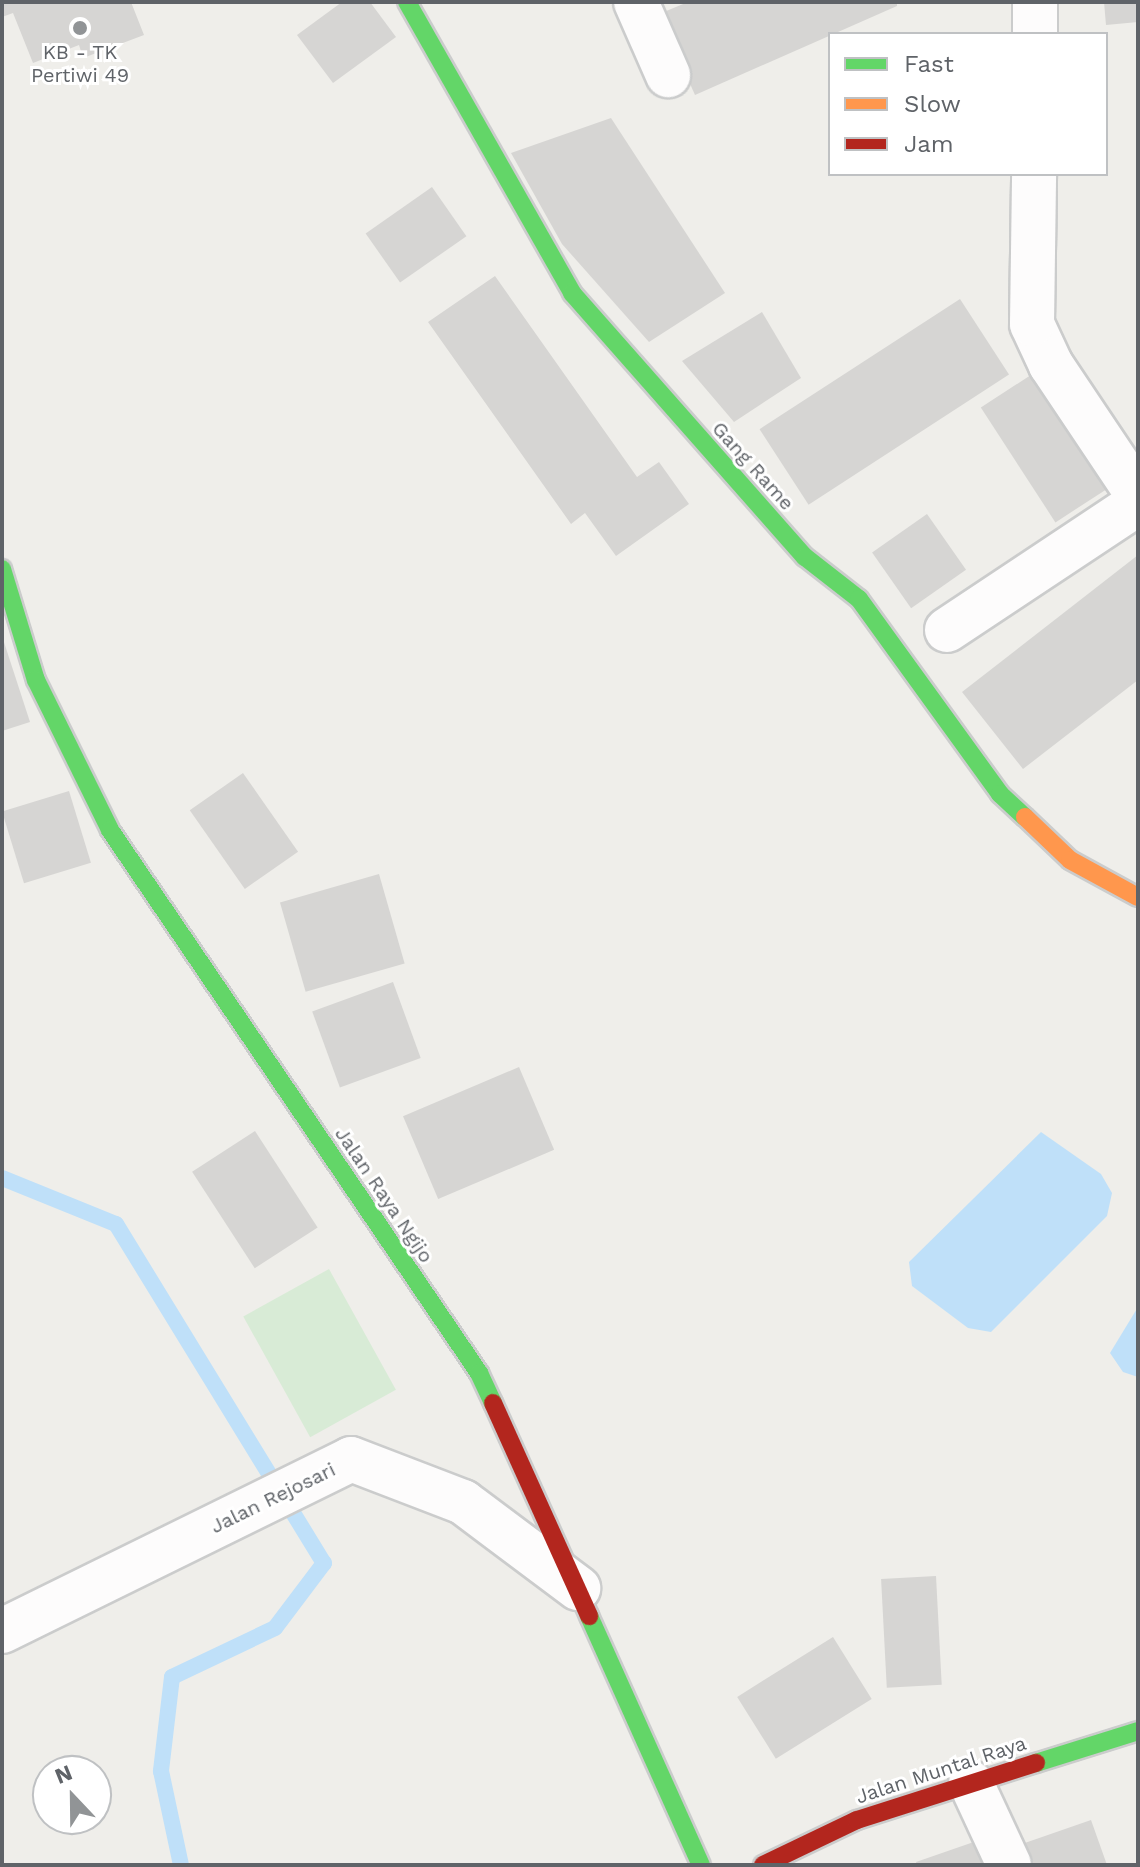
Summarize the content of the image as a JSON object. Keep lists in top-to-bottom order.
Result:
{
  "streets": {
    "street": [
      "Gang Rame",
      "Jalan Raya Ngijo",
      "Jalan Rejosari",
      "Jalan Muntal Raya"
    ]
  },
  "crossings": [
    ["Jalan Raya Ngijo", "Jalan Rejosari"]
  ],
  "places": ["KB - TK Pertiwi 49"],
  "legend": ["Fast", "Slow", "Jam"],
  "north": "top"
}
